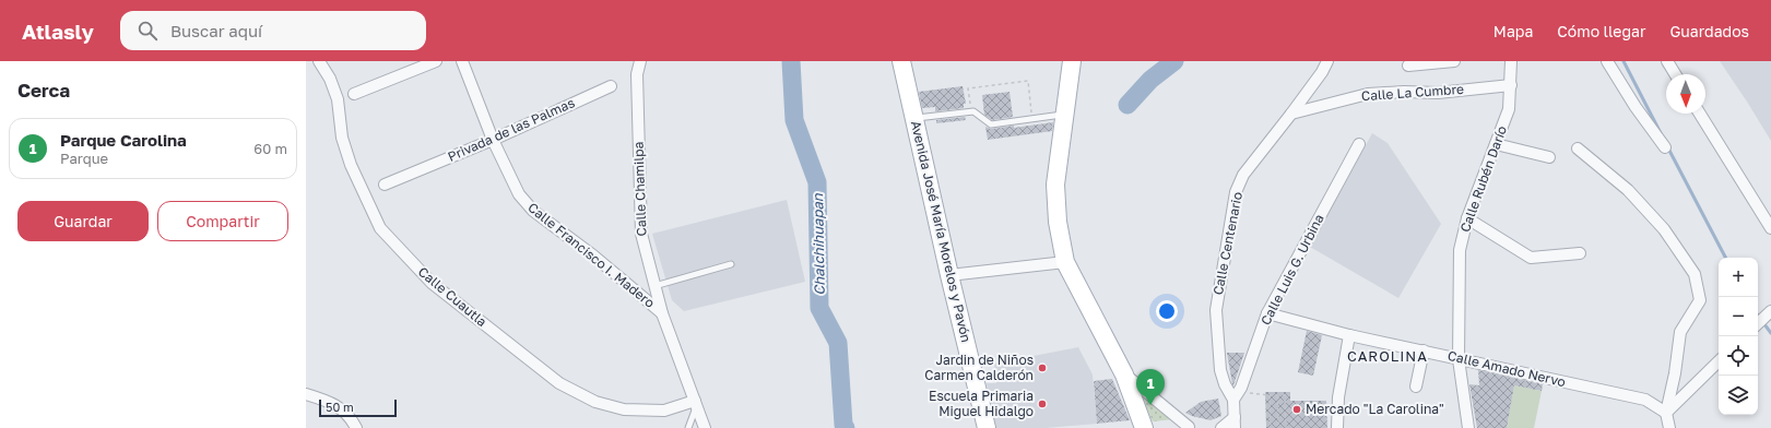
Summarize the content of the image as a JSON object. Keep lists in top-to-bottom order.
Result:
{
  "streets": {
    "main road": ["Avenida José María Morelos y Pavón"],
    "street": [
      "Calle La Cumbre",
      "Privada de las Palmas",
      "Calle Rubén Darío",
      "Calle Chamilpa",
      "Calle Centenario",
      "Calle Francisco I. Madero",
      "Calle Luis G. Urbina",
      "Calle Cuautla",
      "Calle Amado Nervo"
    ]
  },
  "crossings": [
    ["Calle La Cumbre", "Calle Rubén Darío"],
    ["Calle La Cumbre", "Calle Centenario"],
    ["Privada de las Palmas", "Calle Francisco I. Madero"],
    ["Calle Rubén Darío", "Calle Amado Nervo"],
    ["Calle Chamilpa", "Calle Francisco I. Madero"],
    ["Calle Centenario", "Calle Luis G. Urbina"],
    ["Calle Francisco I. Madero", "Calle Cuautla"],
    ["Calle Luis G. Urbina", "Calle Amado Nervo"]
  ],
  "districts": ["CAROLINA"],
  "water": ["Chalchihuapan"],
  "places": ["Jardin de Niños Carmen Calderón", "Escuela Primaria Miguel Hidalgo", "Mercado \"La Carolina\""],
  "scale_bar": "50 m",
  "north": "bottom",
  "page": {
    "header": "Atlasly",
    "search": "Buscar aquí",
    "nav": ["Mapa", "Cómo llegar", "Guardados"],
    "heading": "Cerca",
    "list": [
      {
        "mark": "1",
        "name": "Parque Carolina",
        "note": "Parque",
        "value": "60 m"
      }
    ],
    "buttons": ["Guardar", "Compartir"],
    "map_buttons": ["+", "−"],
    "pins": "1",
    "scale": "50 m"
  }
}
